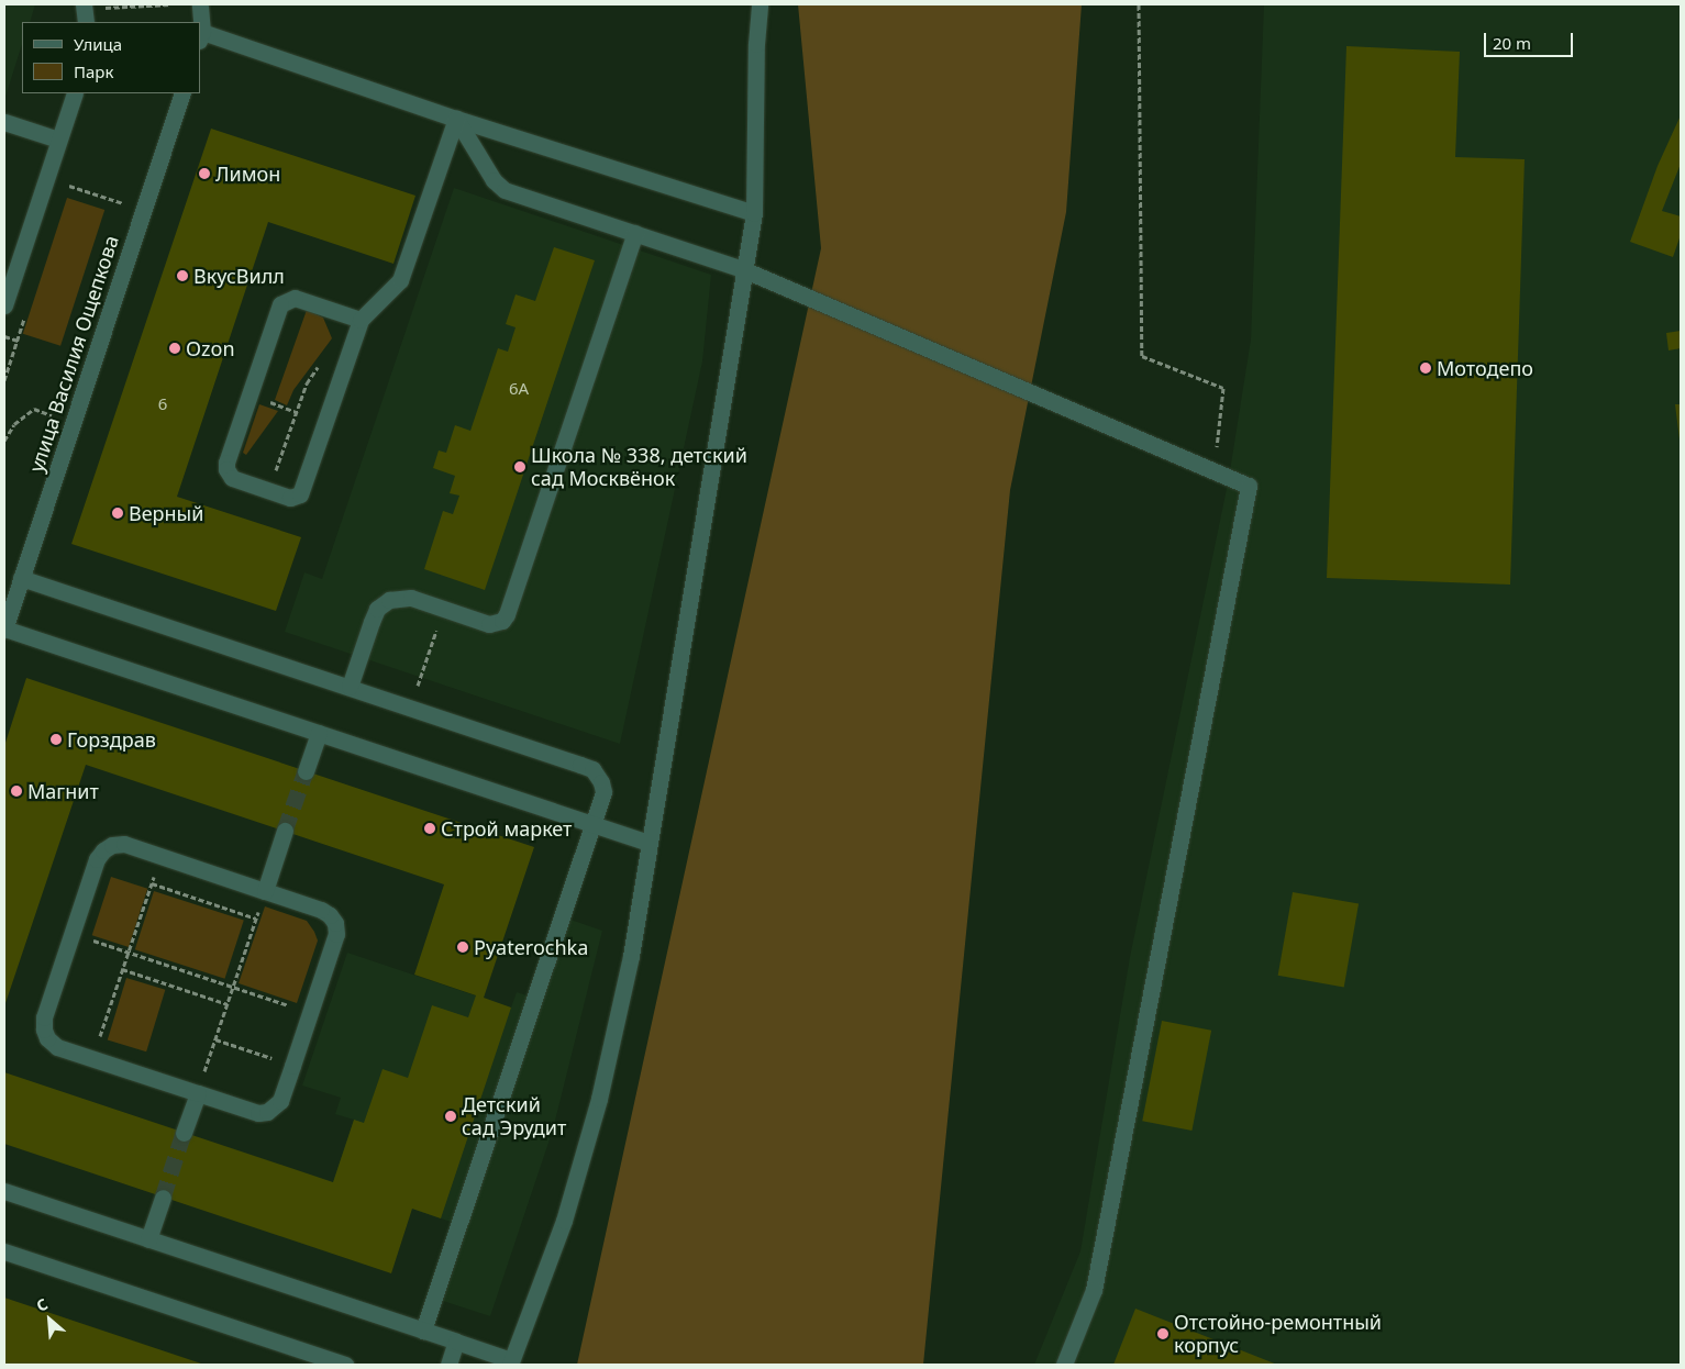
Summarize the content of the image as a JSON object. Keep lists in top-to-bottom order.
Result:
{
  "streets": {
    "street": ["улица Василия Ощепкова"]
  },
  "places": [
    "Лимон",
    "ВкусВилл",
    "Ozon",
    "Мотодепо",
    "Школа № 338, детский сад Москвёнок",
    "Верный",
    "Горздрав",
    "Магнит",
    "Строй маркет",
    "Pyaterochka",
    "Детский сад Эрудит",
    "Отстойно-ремонтный корпус"
  ],
  "house_numbers": ["6А", "6"],
  "legend": ["Улица", "Парк"],
  "scale_bar": "20 m",
  "north": "top left"
}
